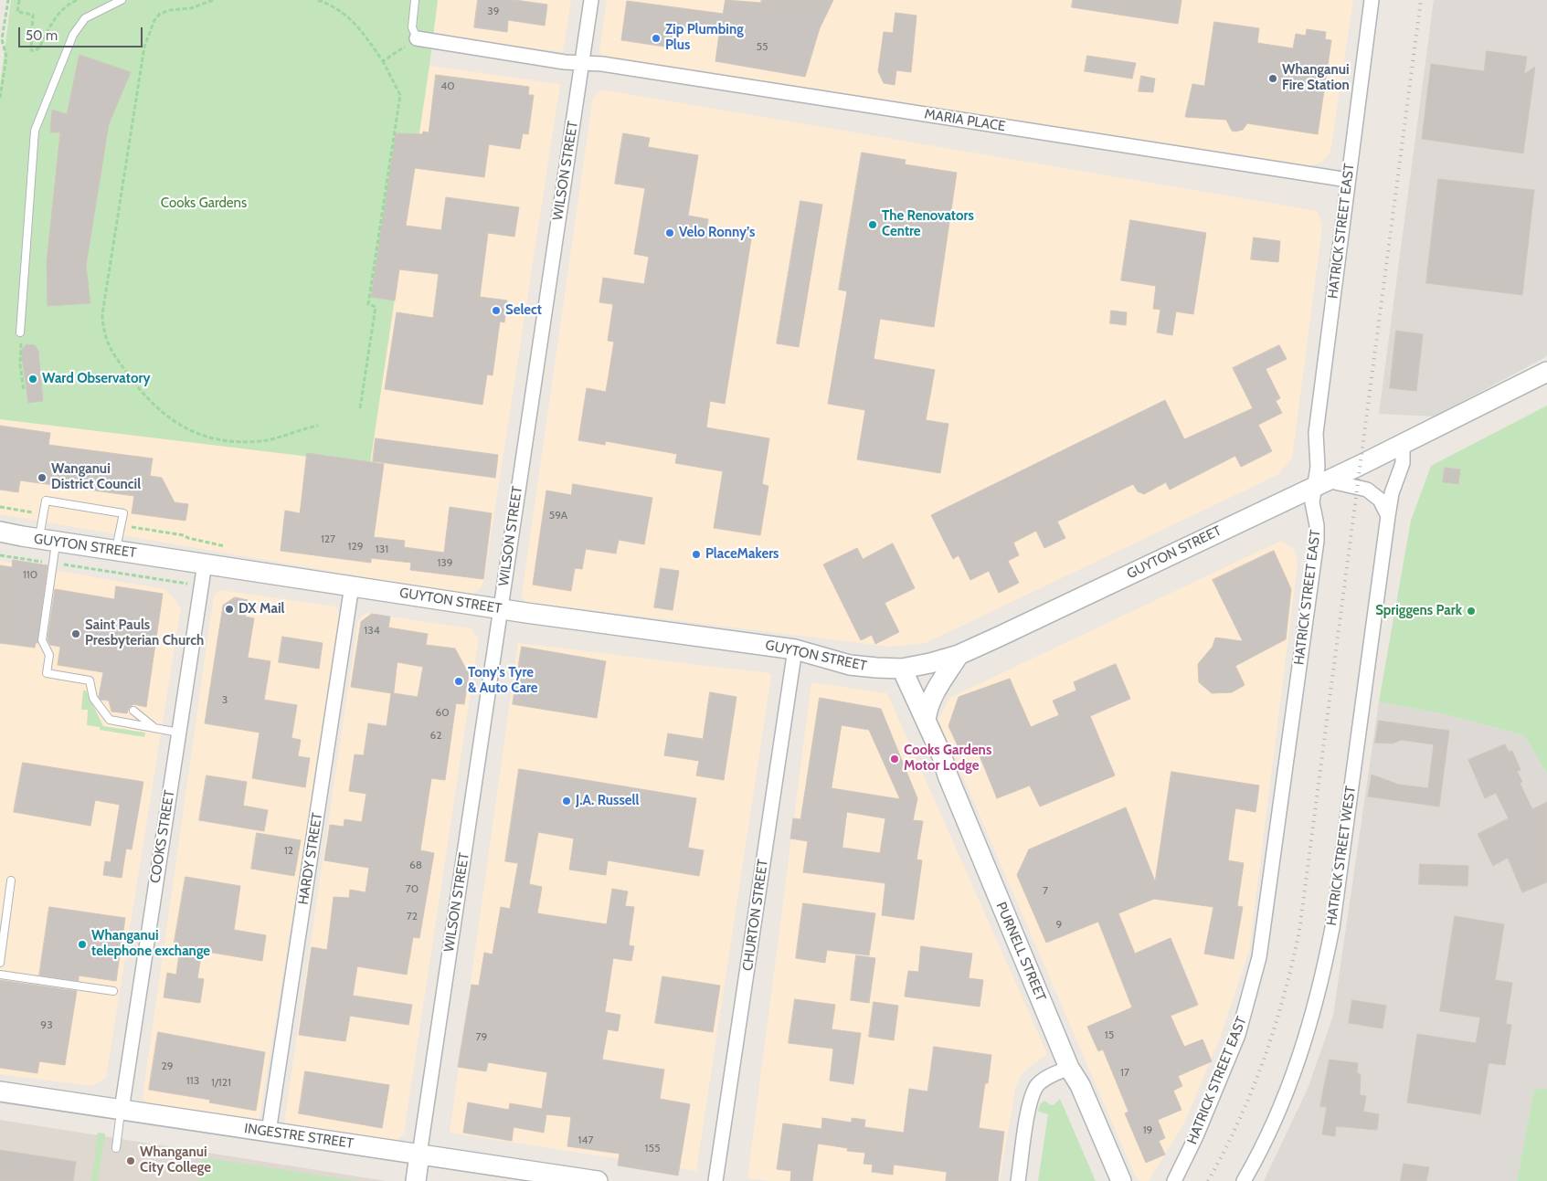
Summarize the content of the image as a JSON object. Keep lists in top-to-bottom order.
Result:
{
  "streets": {
    "main road": [
      "WILSON STREET",
      "GUYTON STREET",
      "PURNELL STREET",
      "INGESTRE STREET"
    ],
    "street": [
      "MARIA PLACE",
      "HATRICK STREET EAST",
      "COOKS STREET",
      "HATRICK STREET WEST",
      "HARDY STREET",
      "CHURTON STREET"
    ]
  },
  "crossings": [
    ["MARIA PLACE", "WILSON STREET"],
    ["MARIA PLACE", "HATRICK STREET EAST"],
    ["WILSON STREET", "GUYTON STREET"],
    ["WILSON STREET", "INGESTRE STREET"],
    ["HATRICK STREET EAST", "GUYTON STREET"],
    ["GUYTON STREET", "COOKS STREET"],
    ["GUYTON STREET", "HATRICK STREET WEST"],
    ["GUYTON STREET", "HARDY STREET"],
    ["GUYTON STREET", "CHURTON STREET"],
    ["GUYTON STREET", "PURNELL STREET"],
    ["COOKS STREET", "INGESTRE STREET"],
    ["HARDY STREET", "INGESTRE STREET"]
  ],
  "parks": ["Cooks Gardens"],
  "places": [
    "Zip Plumbing Plus",
    "Whanganui Fire Station",
    "The Renovators Centre",
    "Velo Ronny’s",
    "Select",
    "Ward Observatory",
    "Wanganui District Council",
    "PlaceMakers",
    "DX Mail",
    "Spriggens Park",
    "Saint Pauls Presbyterian Church",
    "Tony's Tyre & Auto Care",
    "Cooks Gardens Motor Lodge",
    "J.A. Russell",
    "Whanganui telephone exchange",
    "Whanganui City College"
  ],
  "house_numbers": [
    "39",
    "55",
    "40",
    "59A",
    "127",
    "129",
    "131",
    "139",
    "110",
    "134",
    "3",
    "60",
    "62",
    "12",
    "68",
    "70",
    "7",
    "72",
    "9",
    "93",
    "15",
    "79",
    "29",
    "17",
    "113",
    "1/121",
    "19",
    "147",
    "155"
  ],
  "scale_bar": "50 m"
}
